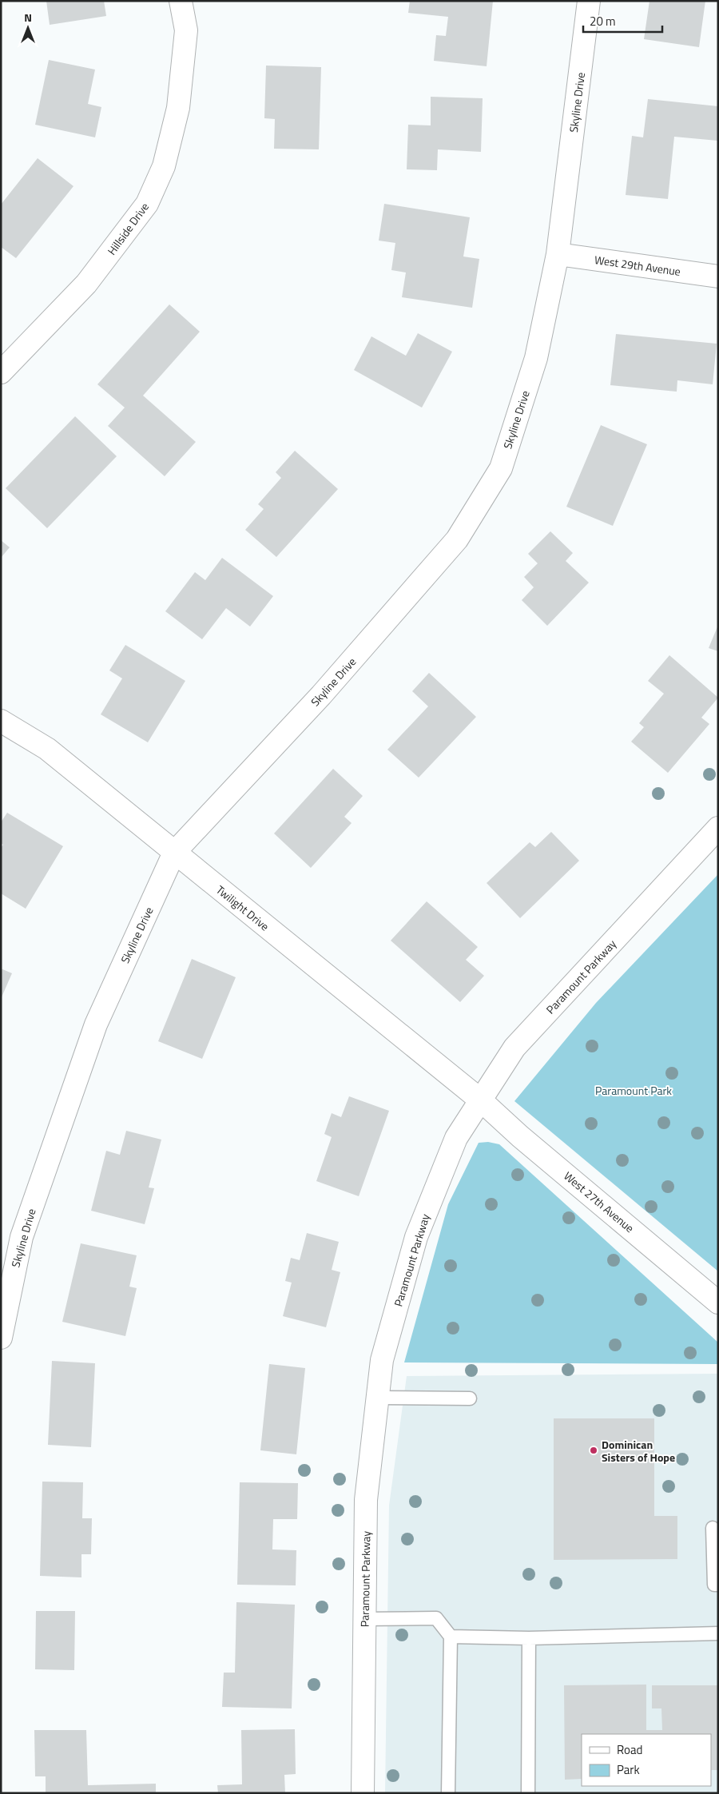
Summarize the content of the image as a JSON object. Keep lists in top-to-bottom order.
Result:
{
  "streets": {
    "street": [
      "Skyline Drive",
      "Hillside Drive",
      "West 29th Avenue",
      "Twilight Drive",
      "Paramount Parkway",
      "West 27th Avenue"
    ]
  },
  "crossings": [
    ["Skyline Drive", "West 29th Avenue"],
    ["Skyline Drive", "Twilight Drive"],
    ["Twilight Drive", "Paramount Parkway"],
    ["Twilight Drive", "West 27th Avenue"],
    ["Paramount Parkway", "West 27th Avenue"]
  ],
  "parks": ["Paramount Park"],
  "places": ["Dominican Sisters of Hope"],
  "legend": ["Road", "Park"],
  "scale_bar": "20 m",
  "north": "top"
}
